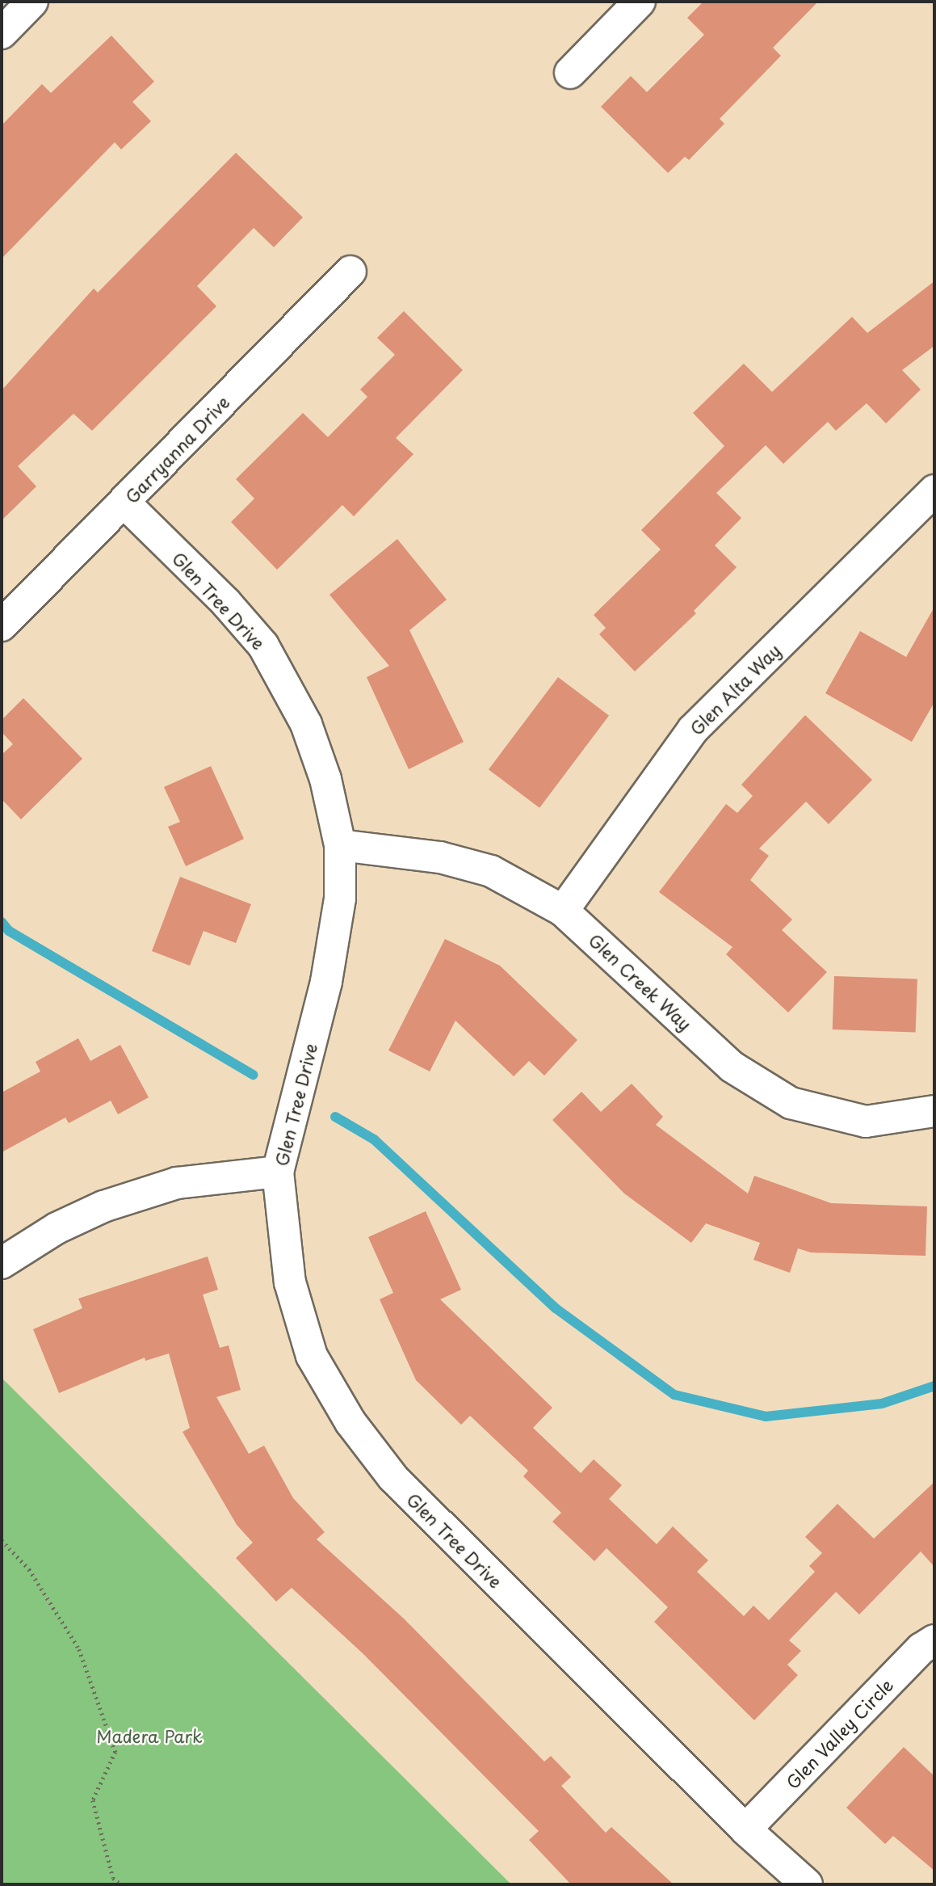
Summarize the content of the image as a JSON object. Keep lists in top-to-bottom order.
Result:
{
  "streets": {
    "street": [
      "Garryanna Drive",
      "Glen Tree Drive",
      "Glen Alta Way",
      "Glen Creek Way",
      "Glen Valley Circle"
    ]
  },
  "crossings": [
    ["Garryanna Drive", "Glen Tree Drive"],
    ["Glen Tree Drive", "Glen Creek Way"],
    ["Glen Tree Drive", "Glen Valley Circle"],
    ["Glen Alta Way", "Glen Creek Way"]
  ],
  "parks": ["Madera Park"]
}
